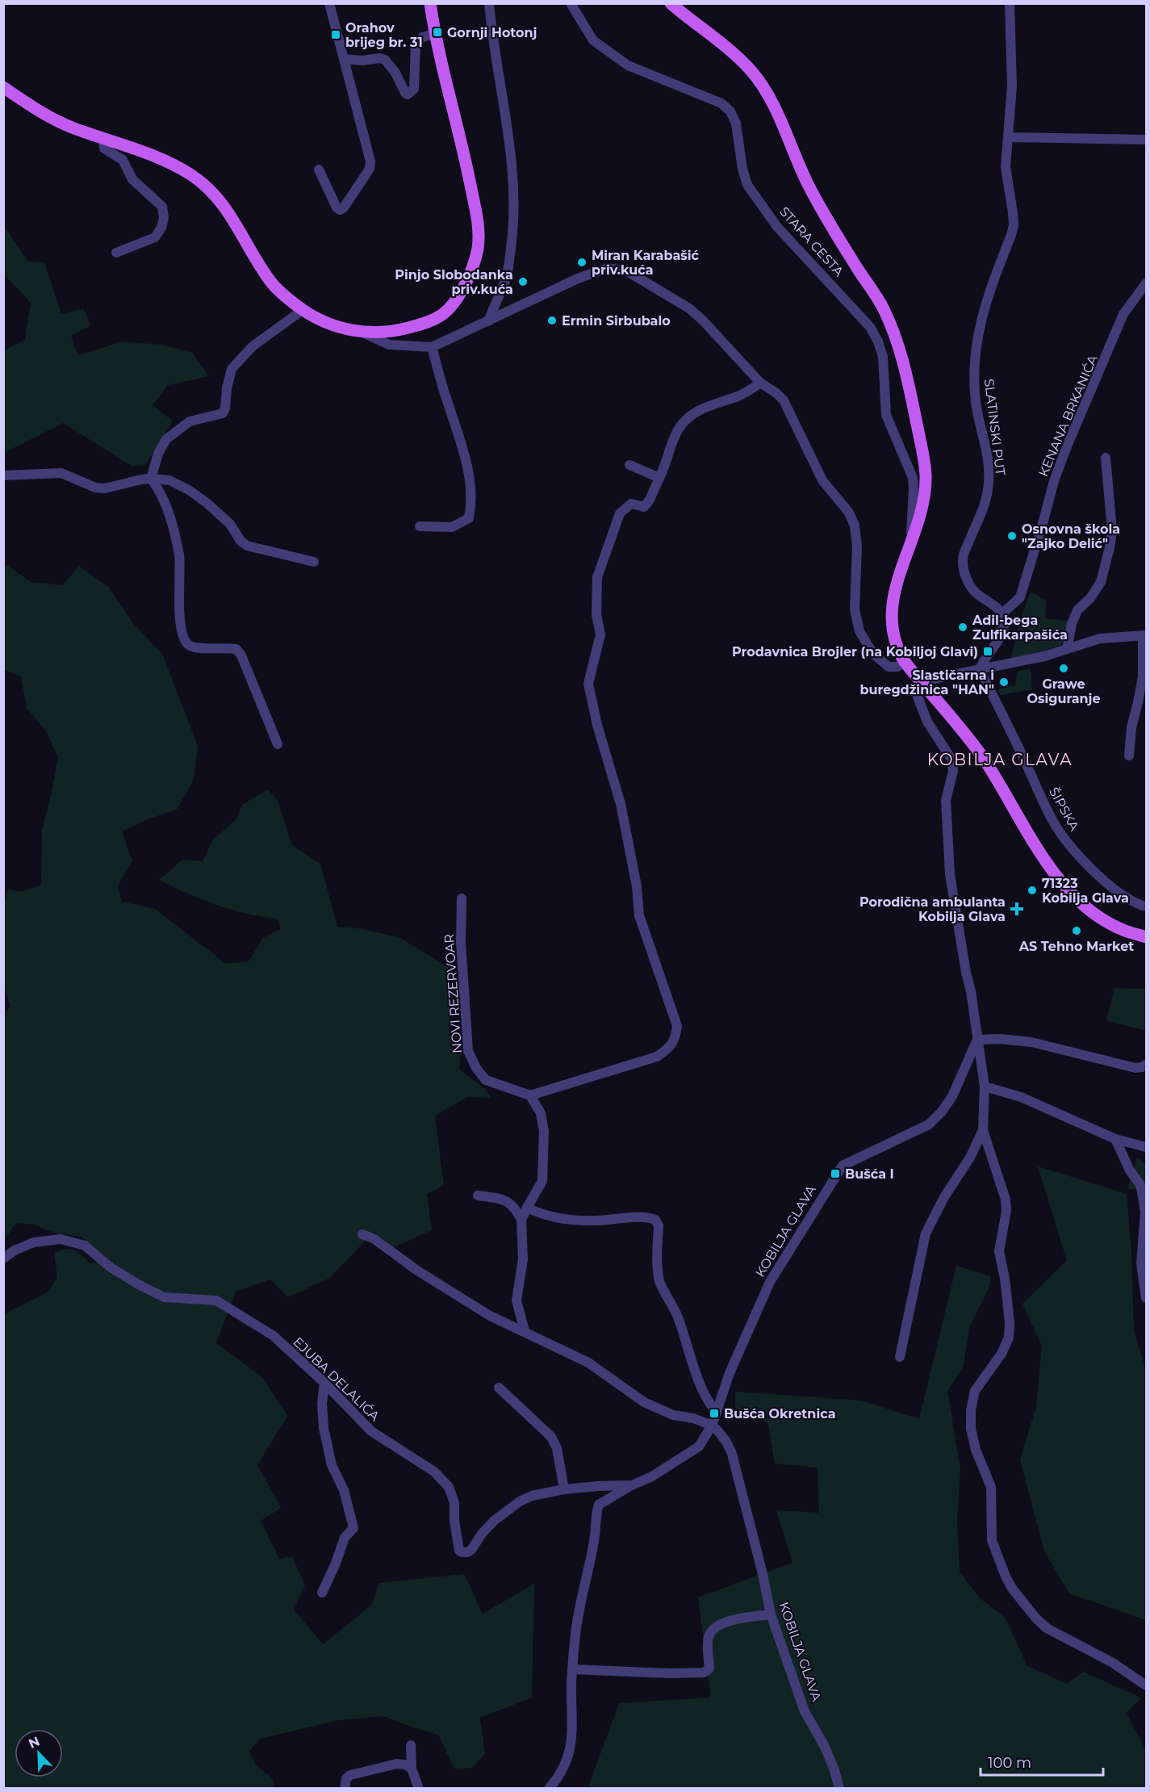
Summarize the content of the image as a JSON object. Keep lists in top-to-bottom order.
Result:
{
  "streets": {
    "main road": ["STARA CESTA"],
    "street": [
      "KENANA BRKANIĆA",
      "SLATINSKI PUT",
      "ŠIPSKA",
      "NOVI REZERVOAR",
      "KOBILJA GLAVA",
      "EJUBA DELALIĆA"
    ]
  },
  "crossings": [
    ["KENANA BRKANIĆA", "SLATINSKI PUT"],
    ["KOBILJA GLAVA", "EJUBA DELALIĆA"]
  ],
  "districts": ["KOBILJA GLAVA"],
  "places": {
    "transit": [
      "Gornji Hotonj",
      "Orahov brijeg br. 31",
      "Prodavnica Brojler (na Kobiljoj Glavi)",
      "Bušća I",
      "Bušća Okretnica"
    ],
    "other": [
      "Miran Karabašić priv.kuća",
      "Pinjo Slobodanka priv.kuća",
      "Ermin Sirbubalo",
      "Osnovna škola \"Zajko Delić\"",
      "Adil-bega Zulfikarpašića",
      "Grawe Osiguranje",
      "Slastičarna i buregdžinica \"HAN\"",
      "71323 Kobilja Glava",
      "AS Tehno Market"
    ],
    "health": ["Porodična ambulanta Kobilja Glava"]
  },
  "scale_bar": "100 m",
  "north": "top left"
}
